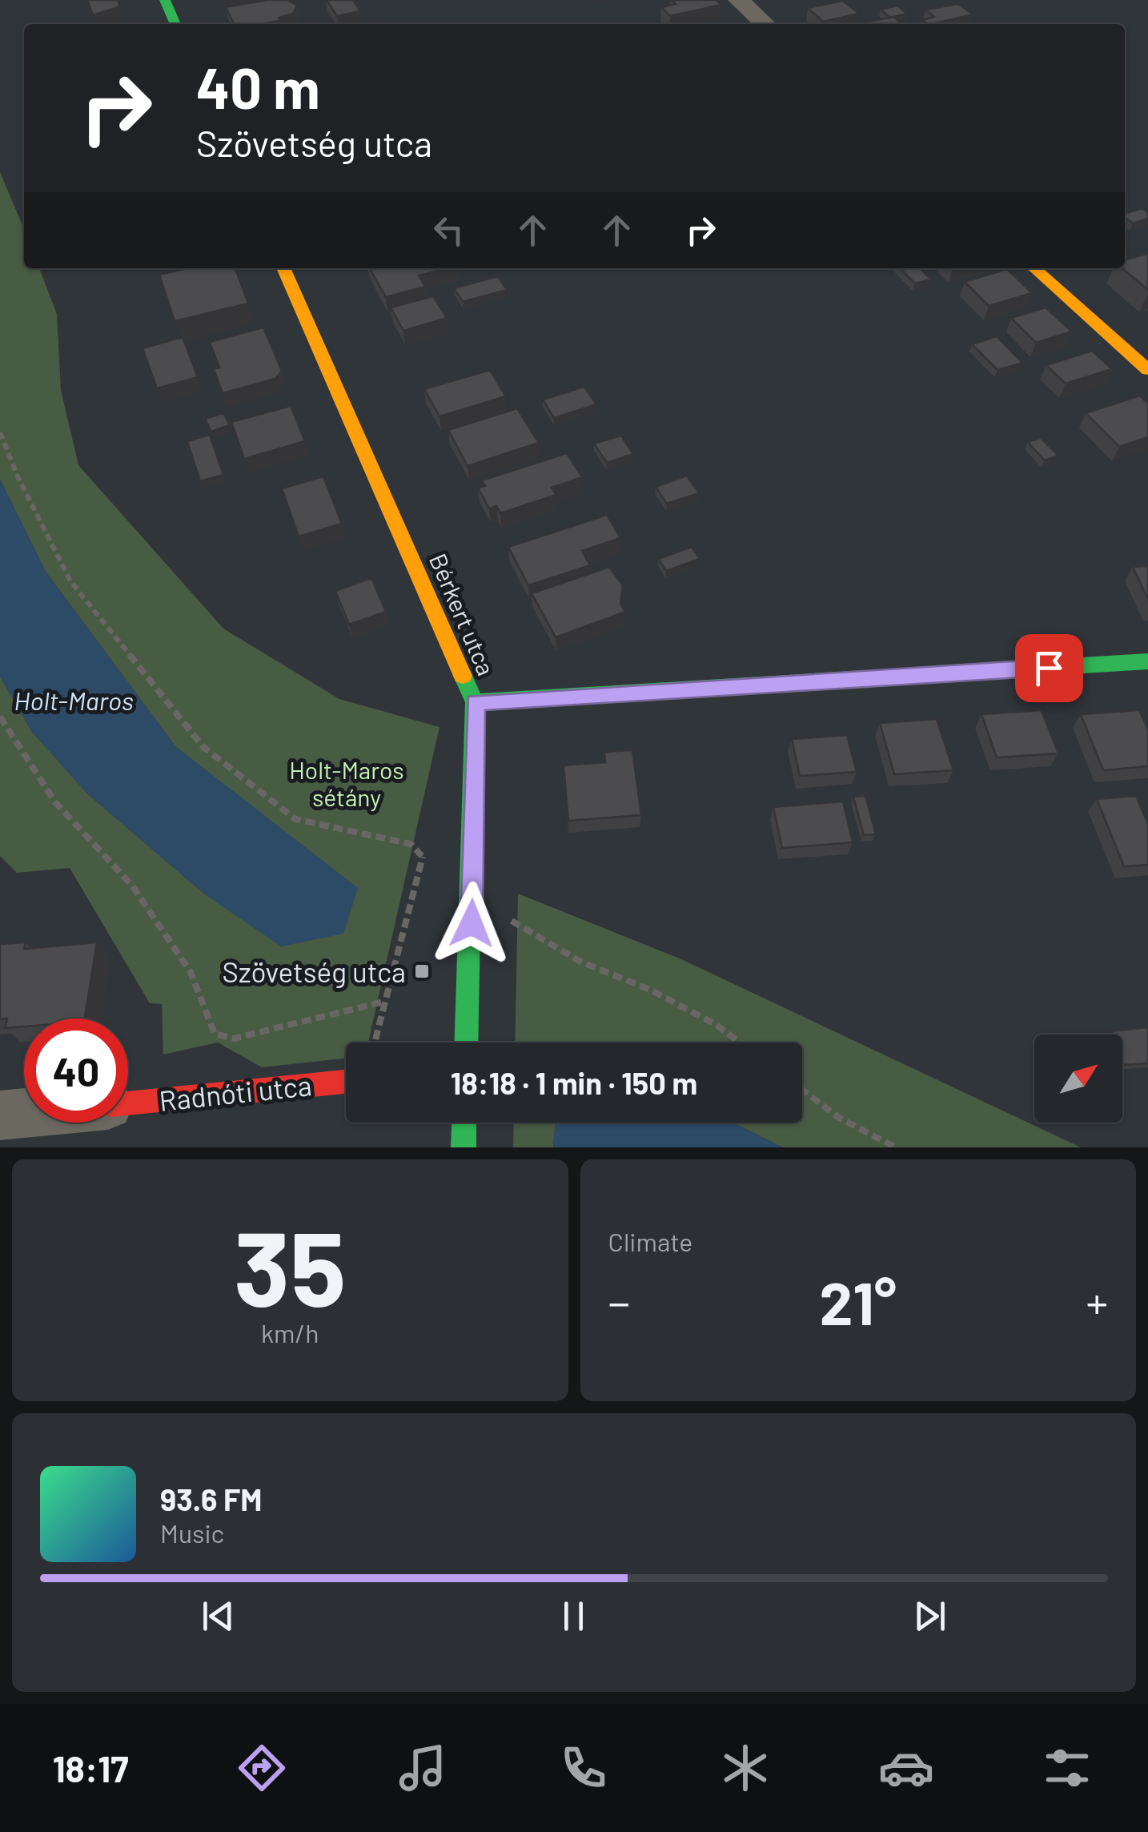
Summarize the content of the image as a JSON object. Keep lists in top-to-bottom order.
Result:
{
  "streets": {
    "street": ["Bérkert utca", "Radnóti utca"]
  },
  "water": ["Holt-Maros"],
  "parks": ["Holt-Maros sétány"],
  "places": {
    "transit": ["Szövetség utca"]
  },
  "north": "top right",
  "page": {
    "turn": ["40 m", "Szövetség utca"],
    "limit": "40",
    "trip": "18:18 · 1 min · 150 m",
    "tile": [
      ["35", "km/h"],
      "Climate"
    ],
    "heat": ["−", "21°", "+"],
    "song": ["93.6 FM", "Music"],
    "tabs": "18:17"
  }
}
